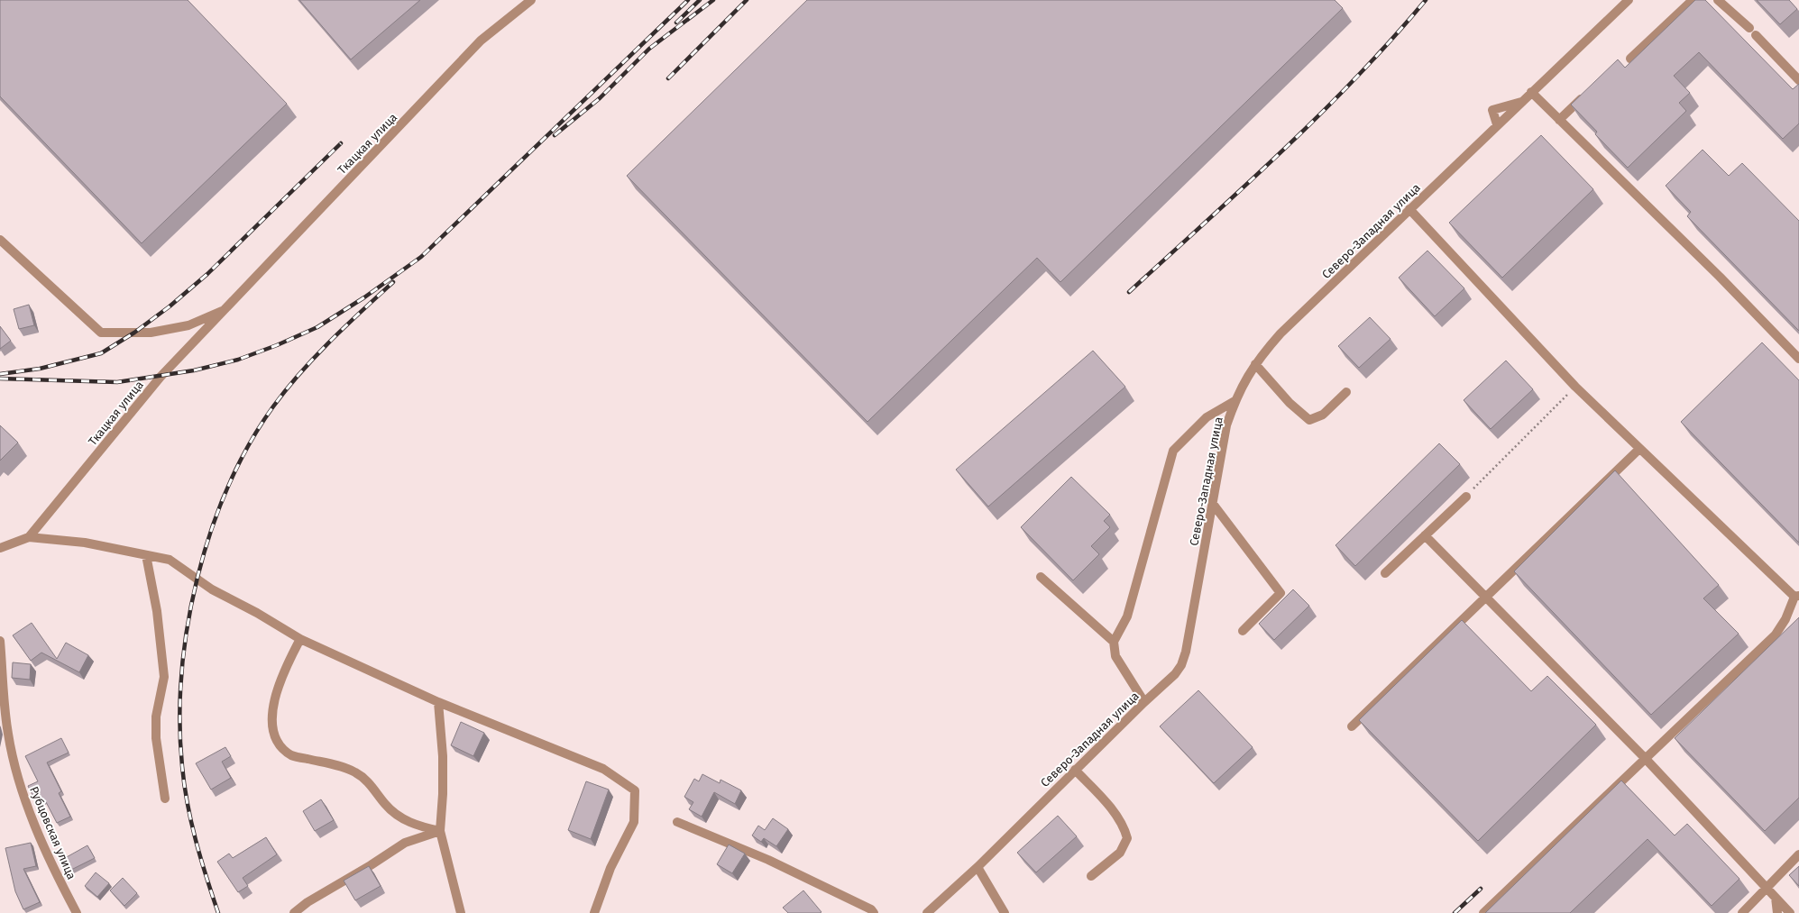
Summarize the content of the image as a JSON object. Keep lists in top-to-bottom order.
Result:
{
  "streets": {
    "street": ["Ткацкая улица", "Северо-Западная улица", "Рубцовская улица"]
  }
}
